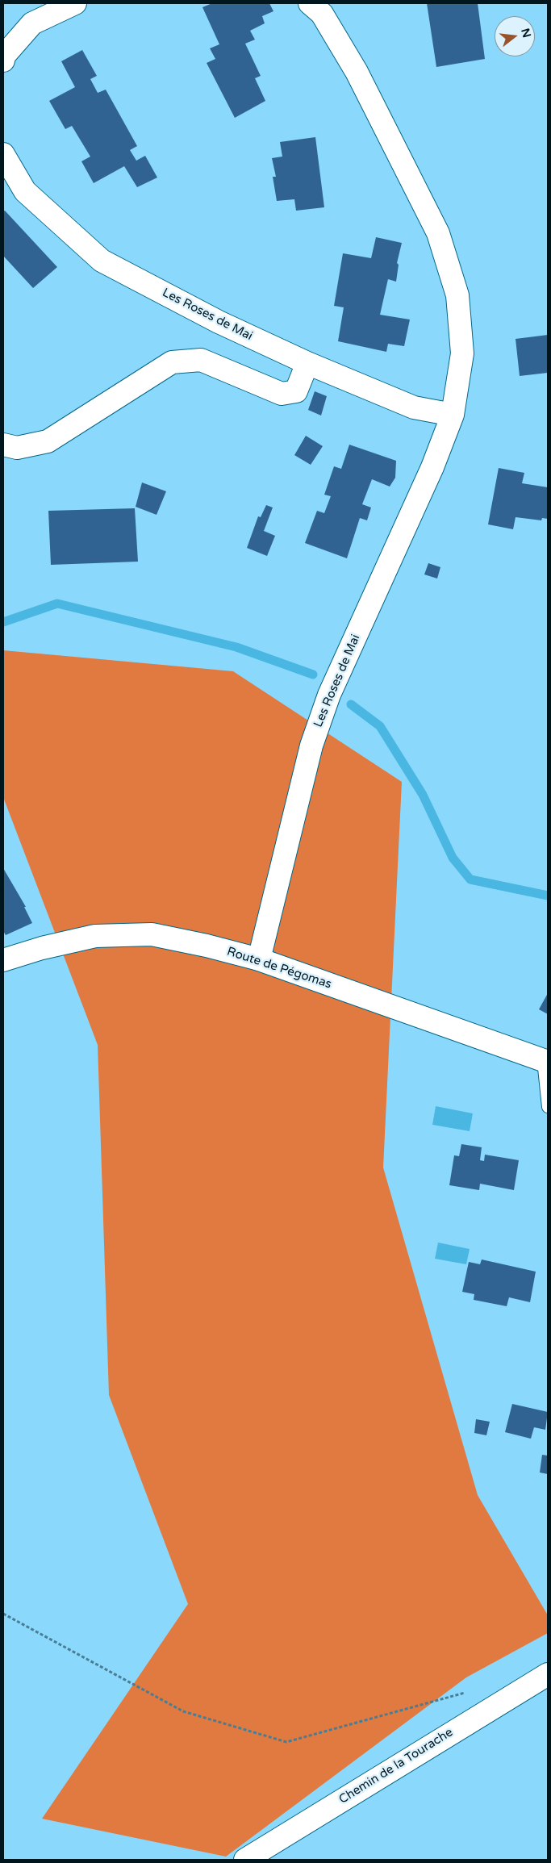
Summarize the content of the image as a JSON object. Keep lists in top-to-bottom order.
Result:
{
  "streets": {
    "street": ["Les Roses de Mai", "Route de Pégomas", "Chemin de la Tourache"]
  },
  "crossings": [
    ["Les Roses de Mai", "Route de Pégomas"]
  ],
  "north": "right"
}
